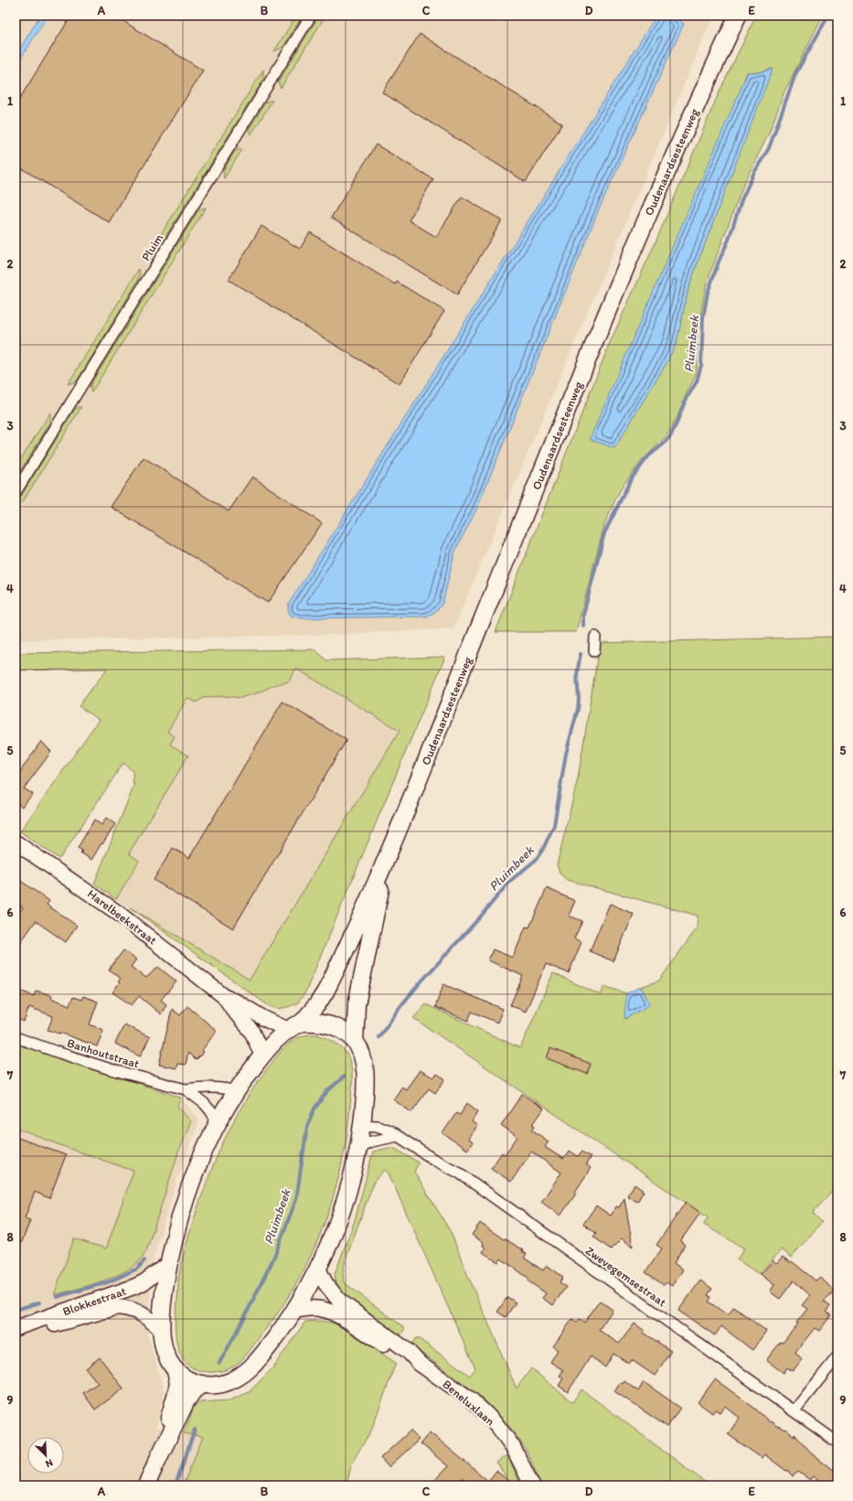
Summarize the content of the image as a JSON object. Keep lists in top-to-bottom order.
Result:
{
  "streets": {
    "main road": ["Oudenaardsesteenweg"],
    "street": [
      "Pluim",
      "Harelbeekstraat",
      "Banhoutstraat",
      "Zwevegemsestraat",
      "Blokkestraat",
      "Beneluxlaan"
    ]
  },
  "crossings": [
    ["Oudenaardsesteenweg", "Harelbeekstraat"],
    ["Oudenaardsesteenweg", "Banhoutstraat"],
    ["Oudenaardsesteenweg", "Blokkestraat"]
  ],
  "water": ["Pluimbeek"],
  "north": "bottom right",
  "grid": {
    "columns": [
      "A",
      "B",
      "C",
      "D",
      "E"
    ],
    "rows": [
      "1",
      "2",
      "3",
      "4",
      "5",
      "6",
      "7",
      "8",
      "9"
    ]
  }
}
